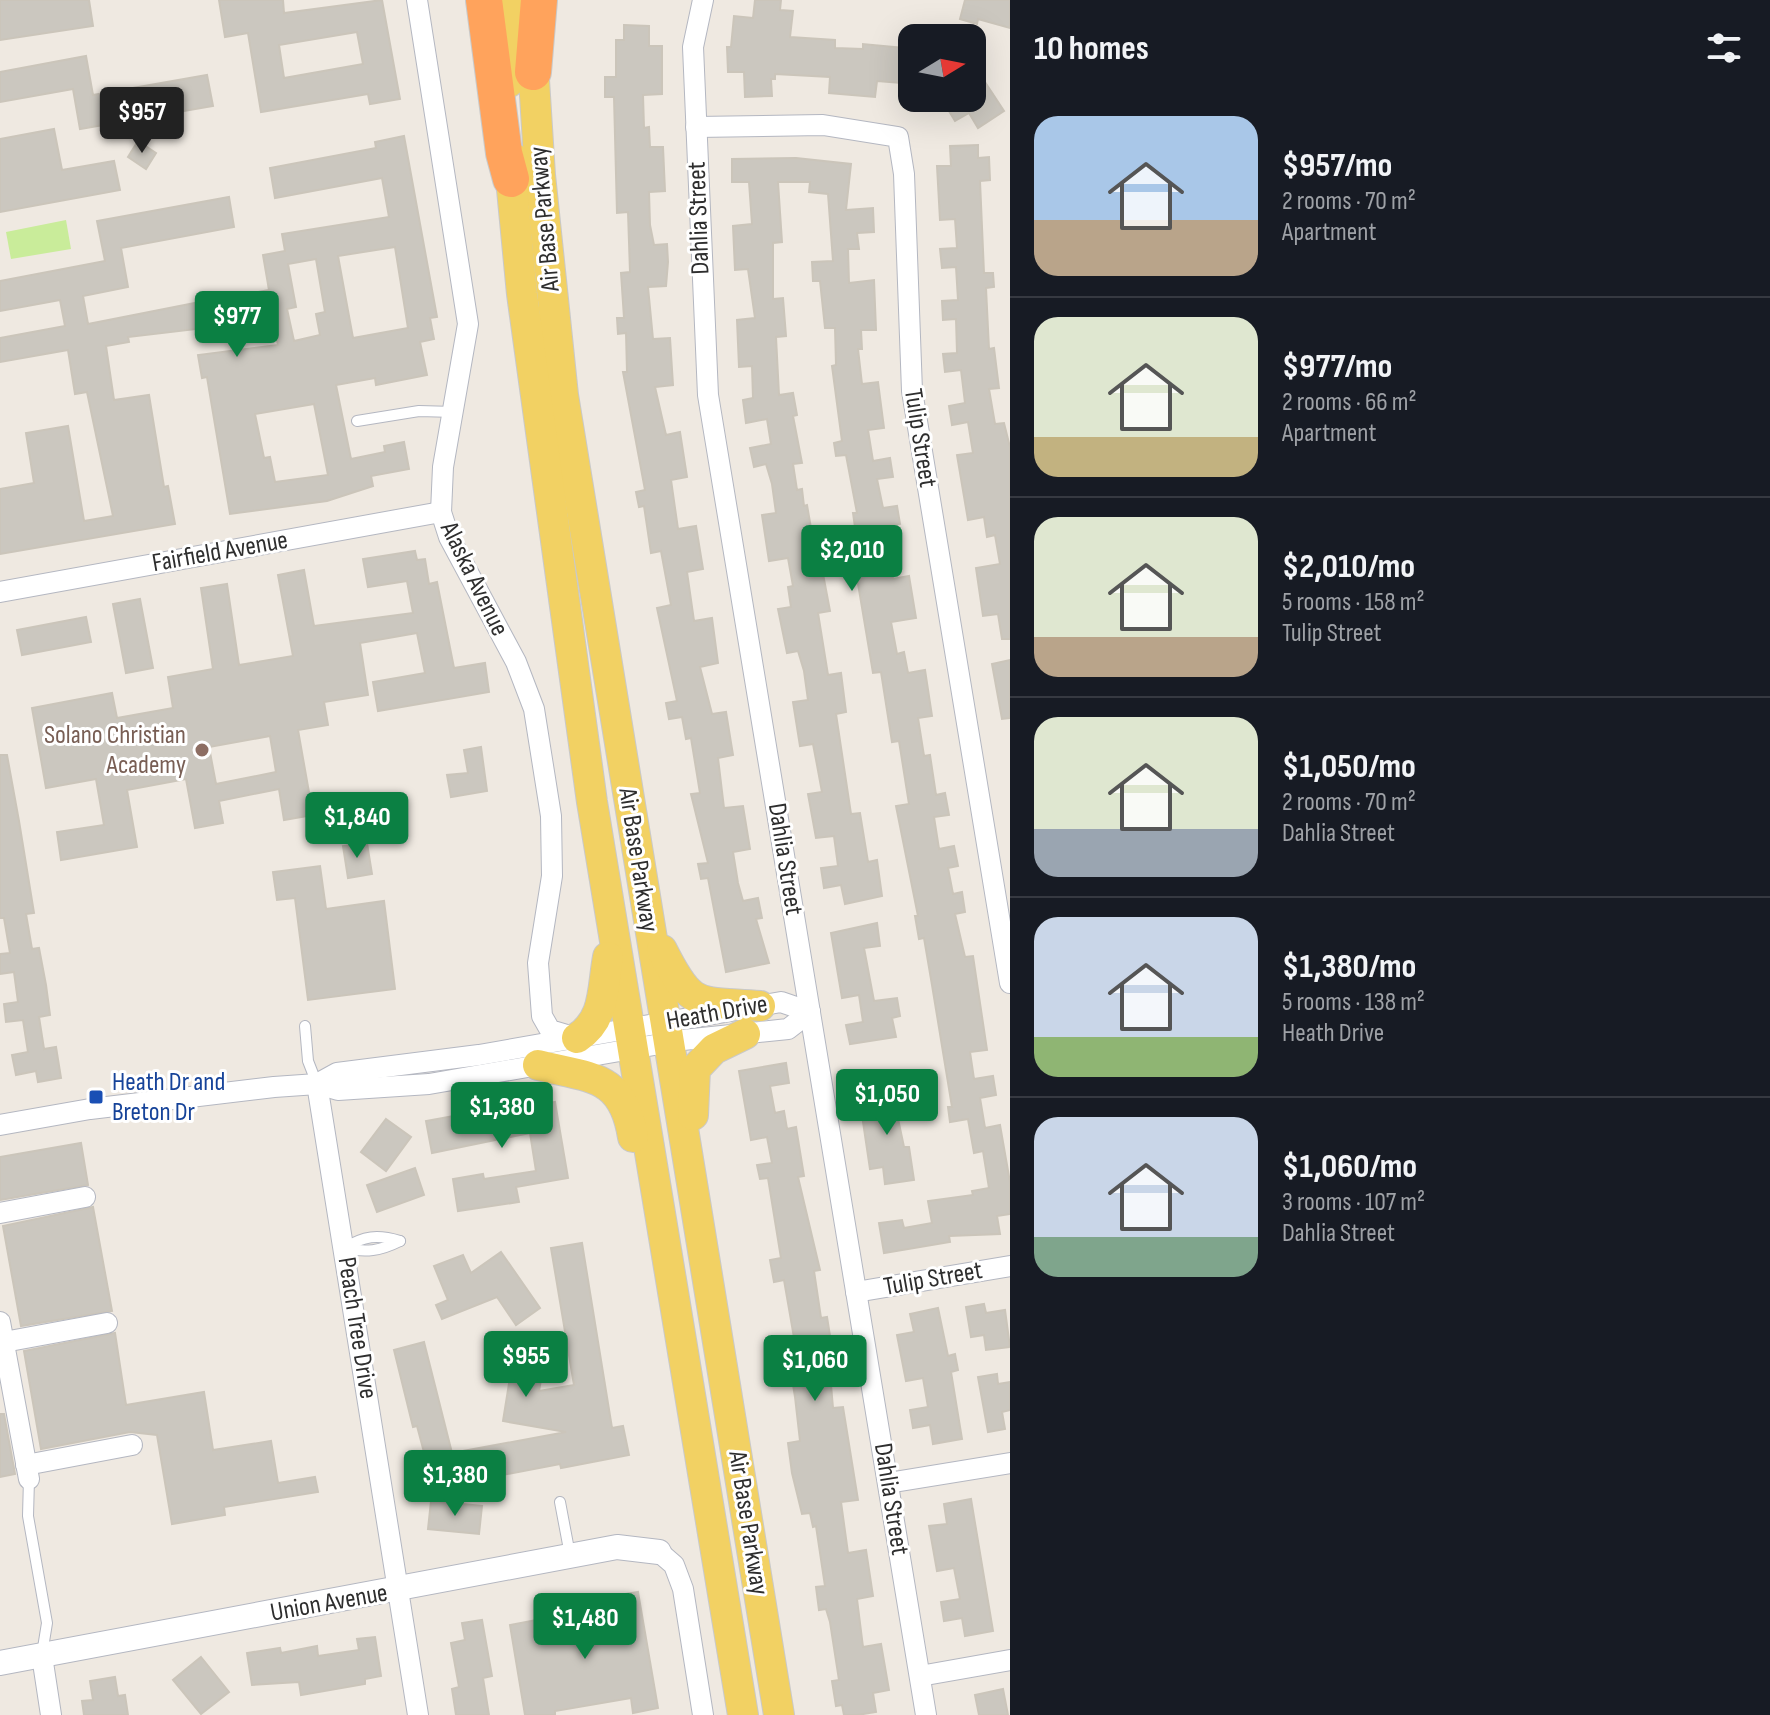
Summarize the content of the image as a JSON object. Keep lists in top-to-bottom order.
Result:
{
  "streets": {
    "main road": ["Air Base Parkway"],
    "street": [
      "Dahlia Street",
      "Tulip Street",
      "Fairfield Avenue",
      "Alaska Avenue",
      "Heath Drive",
      "Peach Tree Drive",
      "Union Avenue"
    ]
  },
  "crossings": [
    ["Dahlia Street", "Tulip Street"],
    ["Dahlia Street", "Heath Drive"],
    ["Air Base Parkway", "Heath Drive"],
    ["Fairfield Avenue", "Alaska Avenue"],
    ["Alaska Avenue", "Heath Drive"],
    ["Heath Drive", "Peach Tree Drive"],
    ["Peach Tree Drive", "Union Avenue"]
  ],
  "places": {
    "other": ["Solano Christian Academy"],
    "transit": ["Heath Dr and Breton Dr"]
  },
  "north": "right",
  "page": {
    "heading": "10 homes",
    "price": [
      "$957",
      "$977",
      "$2,010",
      "$1,840",
      "$1,050",
      "$1,380",
      "$955",
      "$1,060",
      "$1,380",
      "$1,480"
    ],
    "list": [
      {
        "name": "$957/mo",
        "note": "2 rooms · 70 m² · Apartment"
      },
      {
        "name": "$977/mo",
        "note": "2 rooms · 66 m² · Apartment"
      },
      {
        "name": "$2,010/mo",
        "note": "5 rooms · 158 m² · Tulip Street"
      },
      {
        "name": "$1,050/mo",
        "note": "2 rooms · 70 m² · Dahlia Street"
      },
      {
        "name": "$1,380/mo",
        "note": "5 rooms · 138 m² · Heath Drive"
      },
      {
        "name": "$1,060/mo",
        "note": "3 rooms · 107 m² · Dahlia Street"
      }
    ]
  }
}
